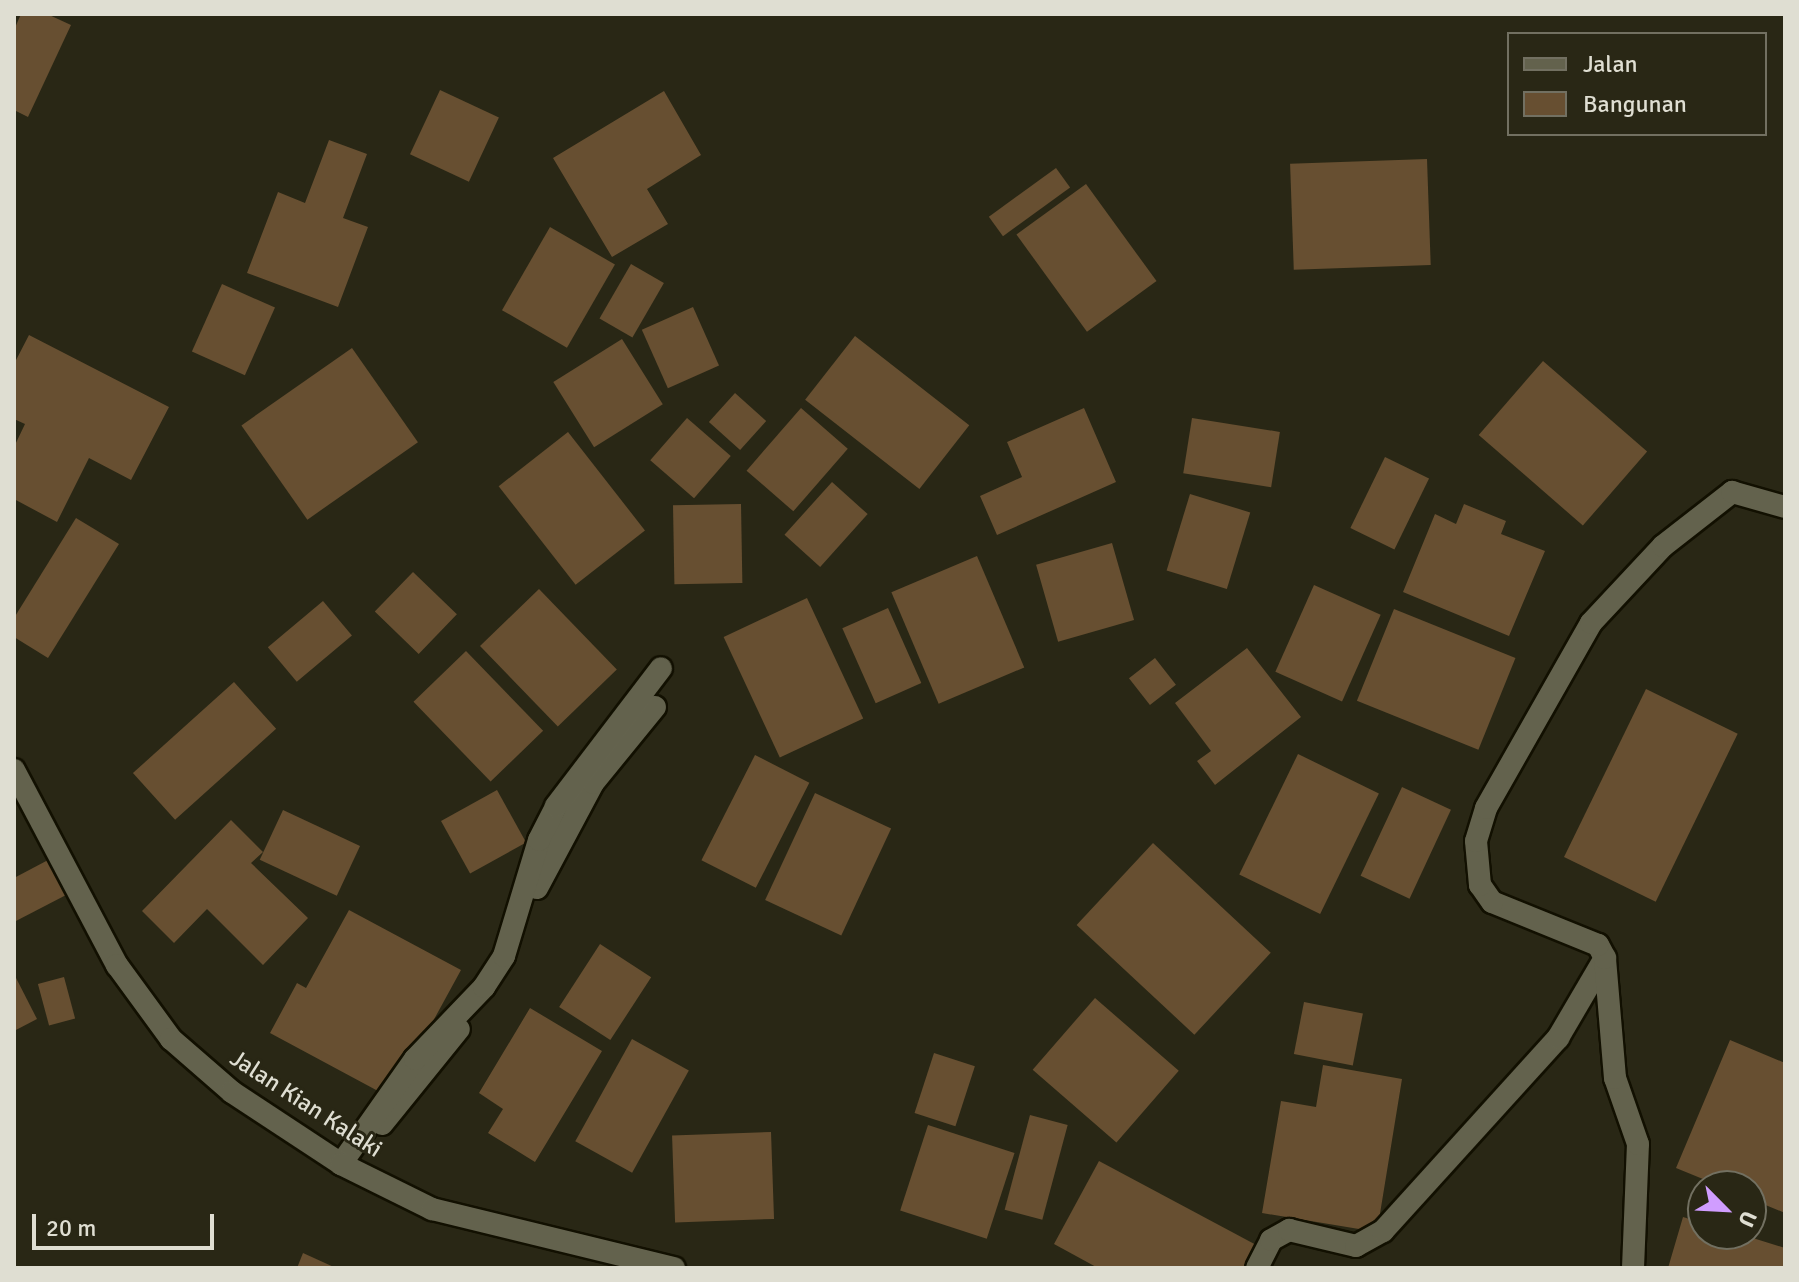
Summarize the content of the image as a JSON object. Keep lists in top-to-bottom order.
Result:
{
  "streets": {
    "street": ["Jalan Kian Kalaki"]
  },
  "legend": ["Jalan", "Bangunan"],
  "scale_bar": "20 m",
  "north": "bottom right"
}
